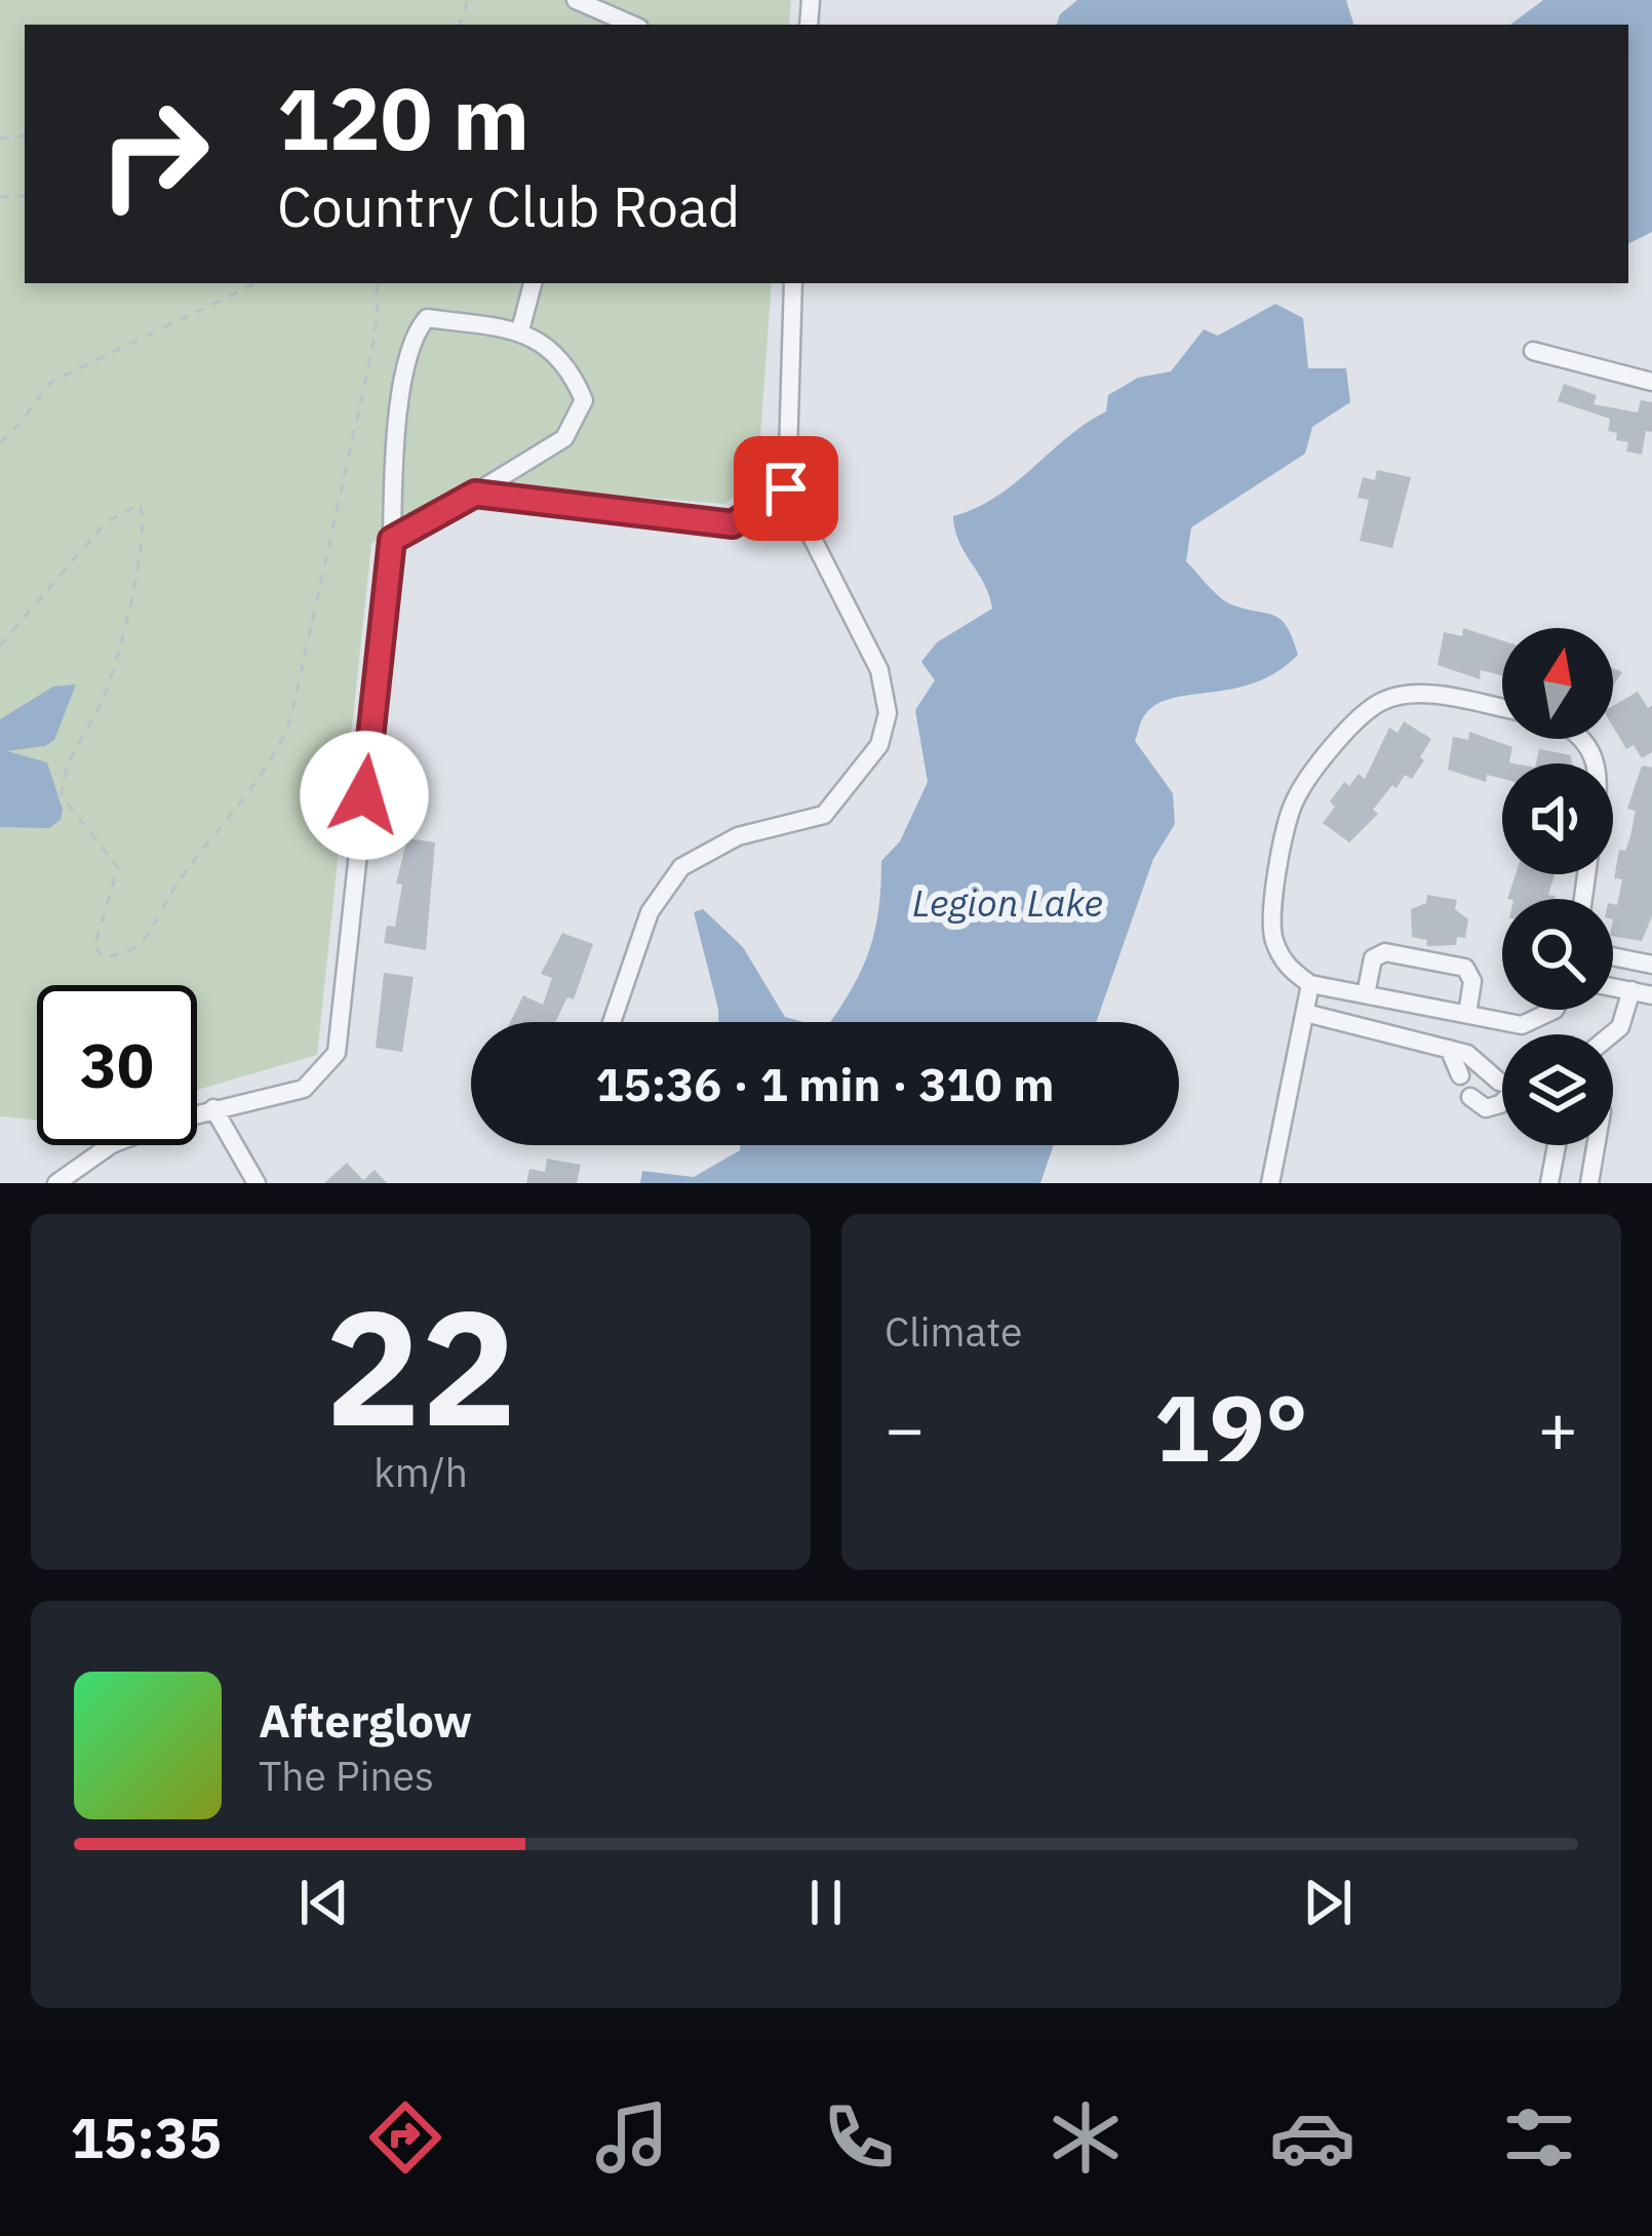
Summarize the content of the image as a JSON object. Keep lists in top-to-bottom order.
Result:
{
  "water": ["Legion Lake"],
  "north": "top",
  "page": {
    "turn": ["120 m", "Country Club Road"],
    "limit": "30",
    "trip": "15:36 · 1 min · 310 m",
    "tile": [
      ["22", "km/h"],
      "Climate"
    ],
    "heat": ["−", "19°", "+"],
    "song": ["Afterglow", "The Pines"],
    "tabs": "15:35"
  }
}
